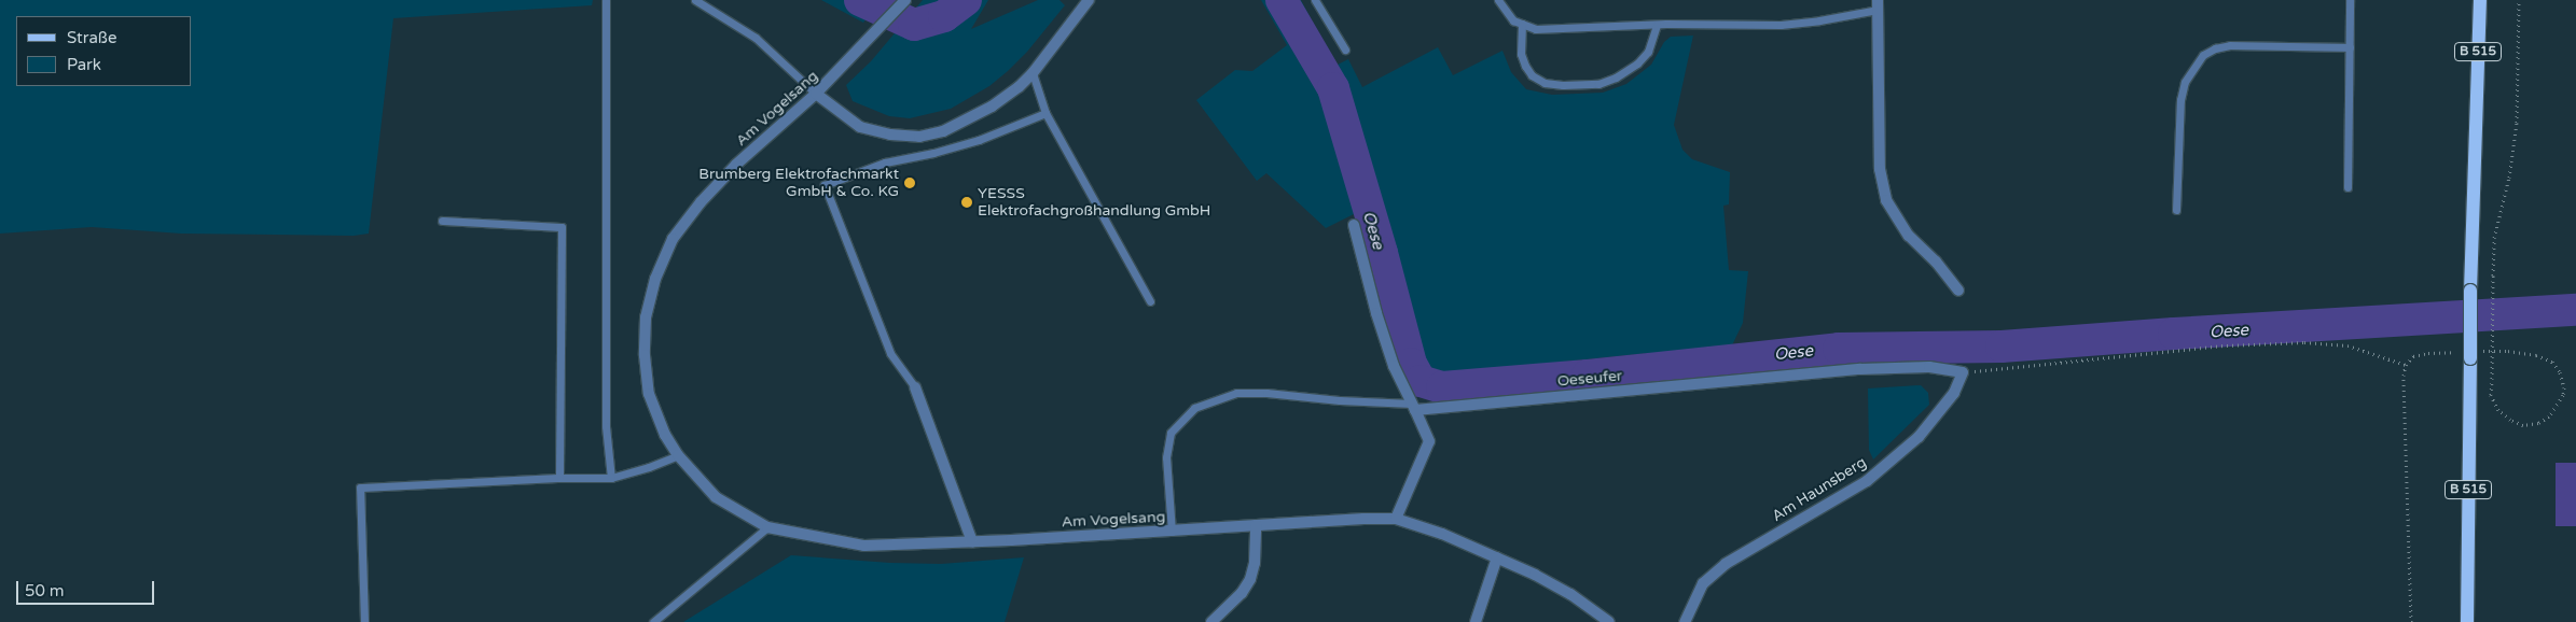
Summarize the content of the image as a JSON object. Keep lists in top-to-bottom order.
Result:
{
  "streets": {
    "main road": ["B 515"],
    "street": ["Am Vogelsang", "Oeseufer", "Am Haunsberg"]
  },
  "crossings": [
    ["Oeseufer", "Am Haunsberg"]
  ],
  "water": ["Oese"],
  "places": ["Brumberg Elektrofachmarkt GmbH & Co. KG", "YESSS Elektrofachgroßhandlung GmbH"],
  "legend": ["Straße", "Park"],
  "scale_bar": "50 m"
}
